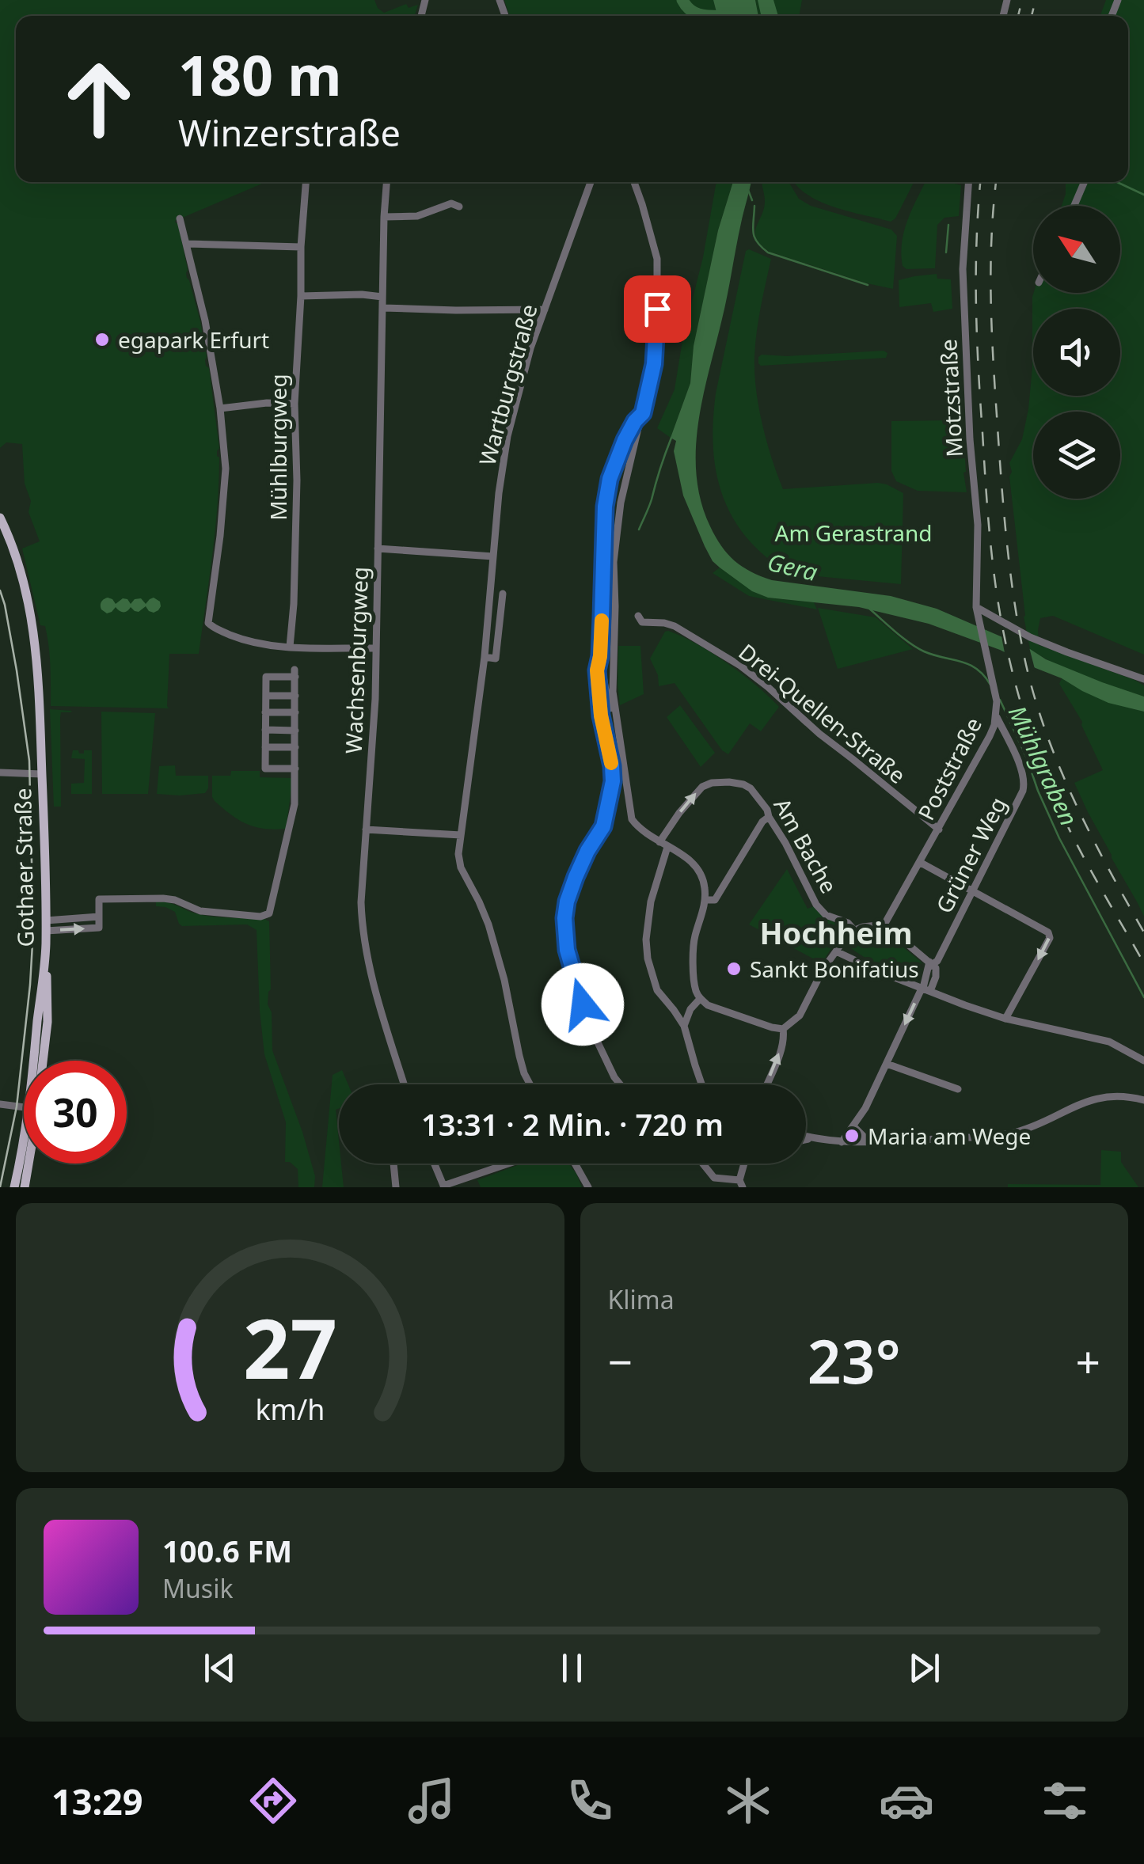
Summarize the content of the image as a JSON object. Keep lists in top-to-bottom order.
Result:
{
  "streets": {
    "main road": ["Gothaer Straße"],
    "street": [
      "Wartburgstraße",
      "Motzstraße",
      "Mühlburgweg",
      "Wachsenburgweg",
      "Drei-Quellen-Straße",
      "Poststraße",
      "Am Bache",
      "Grüner Weg"
    ]
  },
  "crossings": [
    ["Motzstraße", "Poststraße"],
    ["Drei-Quellen-Straße", "Poststraße"],
    ["Poststraße", "Grüner Weg"]
  ],
  "districts": ["Hochheim"],
  "water": ["Gera", "Mühlgraben"],
  "parks": ["Am Gerastrand"],
  "places": ["egapark Erfurt", "Sankt Bonifatius", "Maria am Wege"],
  "north": "top left",
  "page": {
    "turn": ["180 m", "Winzerstraße"],
    "limit": "30",
    "trip": "13:31 · 2 Min. · 720 m",
    "tile": "Klima",
    "heat": ["−", "23°", "+"],
    "song": ["100.6 FM", "Musik"],
    "tabs": "13:29",
    "gauge": ["27", "km/h"]
  }
}
